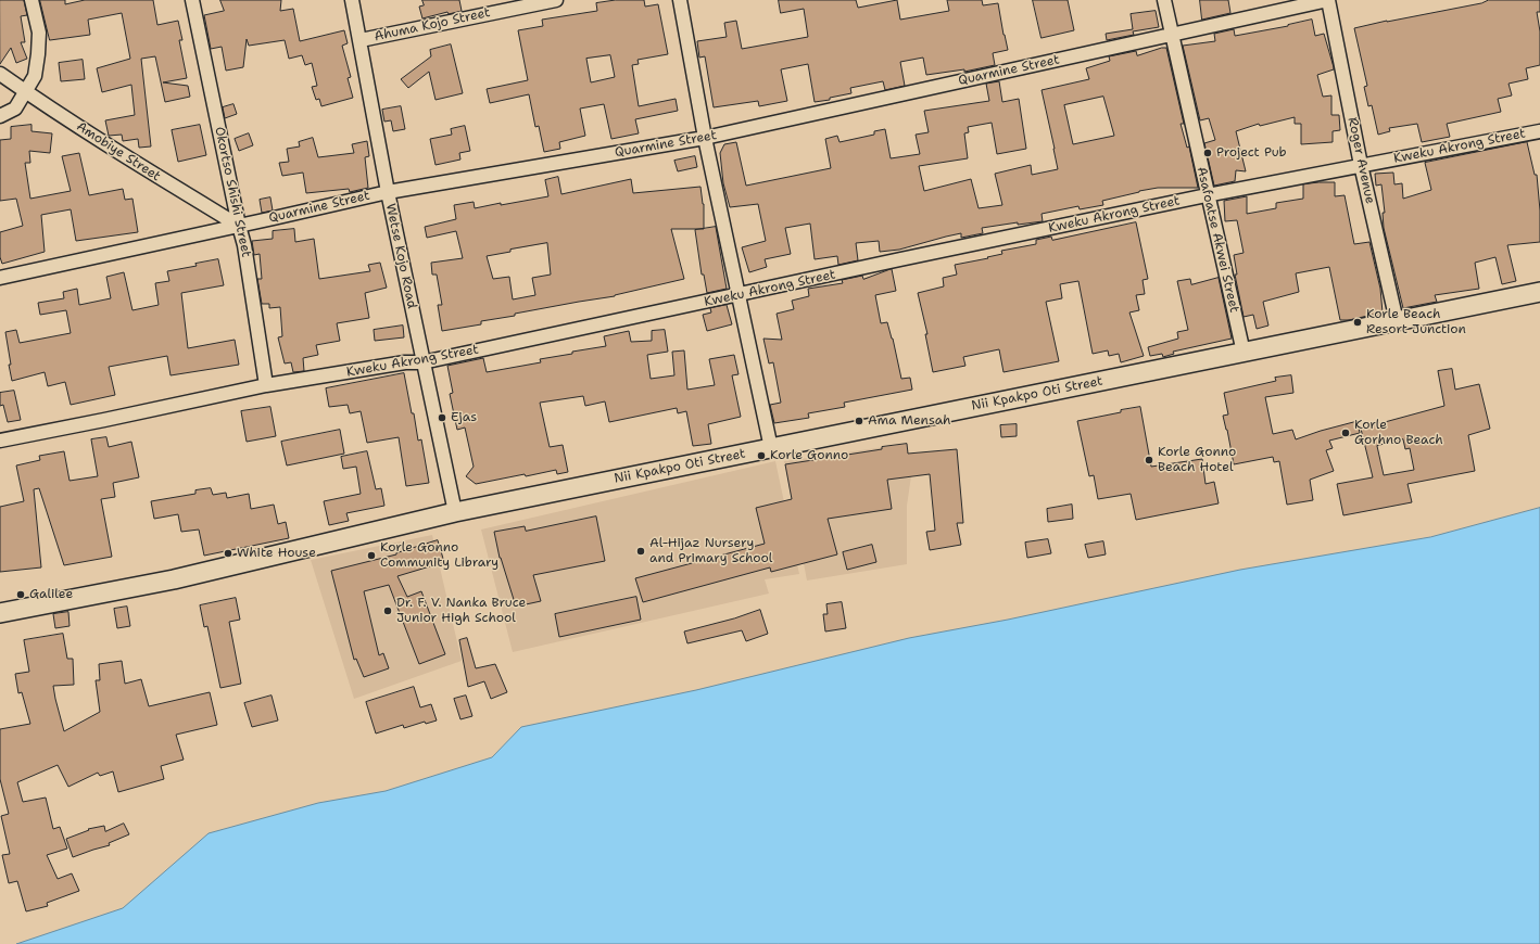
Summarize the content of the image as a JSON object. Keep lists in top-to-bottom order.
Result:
{
  "streets": {
    "main road": ["Nii Kpakpo Oti Street"],
    "street": [
      "Ahuma Kojo Street",
      "Quarmine Street",
      "Kweku Akrong Street",
      "Amobiye Street",
      "Roger Avenue",
      "Okortso Shishi Street",
      "Asafoatse Akwei Street",
      "Wetse Kojo Road"
    ]
  },
  "crossings": [
    ["Ahuma Kojo Street", "Wetse Kojo Road"],
    ["Quarmine Street", "Amobiye Street"],
    ["Quarmine Street", "Roger Avenue"],
    ["Quarmine Street", "Okortso Shishi Street"],
    ["Quarmine Street", "Asafoatse Akwei Street"],
    ["Quarmine Street", "Wetse Kojo Road"],
    ["Kweku Akrong Street", "Roger Avenue"],
    ["Kweku Akrong Street", "Okortso Shishi Street"],
    ["Kweku Akrong Street", "Asafoatse Akwei Street"],
    ["Kweku Akrong Street", "Wetse Kojo Road"],
    ["Amobiye Street", "Okortso Shishi Street"],
    ["Roger Avenue", "Nii Kpakpo Oti Street"],
    ["Asafoatse Akwei Street", "Nii Kpakpo Oti Street"],
    ["Wetse Kojo Road", "Nii Kpakpo Oti Street"]
  ],
  "places": [
    "Project Pub",
    "Korle Beach Resort Junction",
    "Ejas",
    "Ama Mensah",
    "Korle Gorhno Beach",
    "Korle Gonno",
    "Korle Gonno Beach Hotel",
    "Al-Hijaz Nursery and Primary School",
    "White House",
    "Korle Gonno Community Library",
    "Galilee",
    "Dr. F. V. Nanka Bruce Junior High School"
  ]
}
